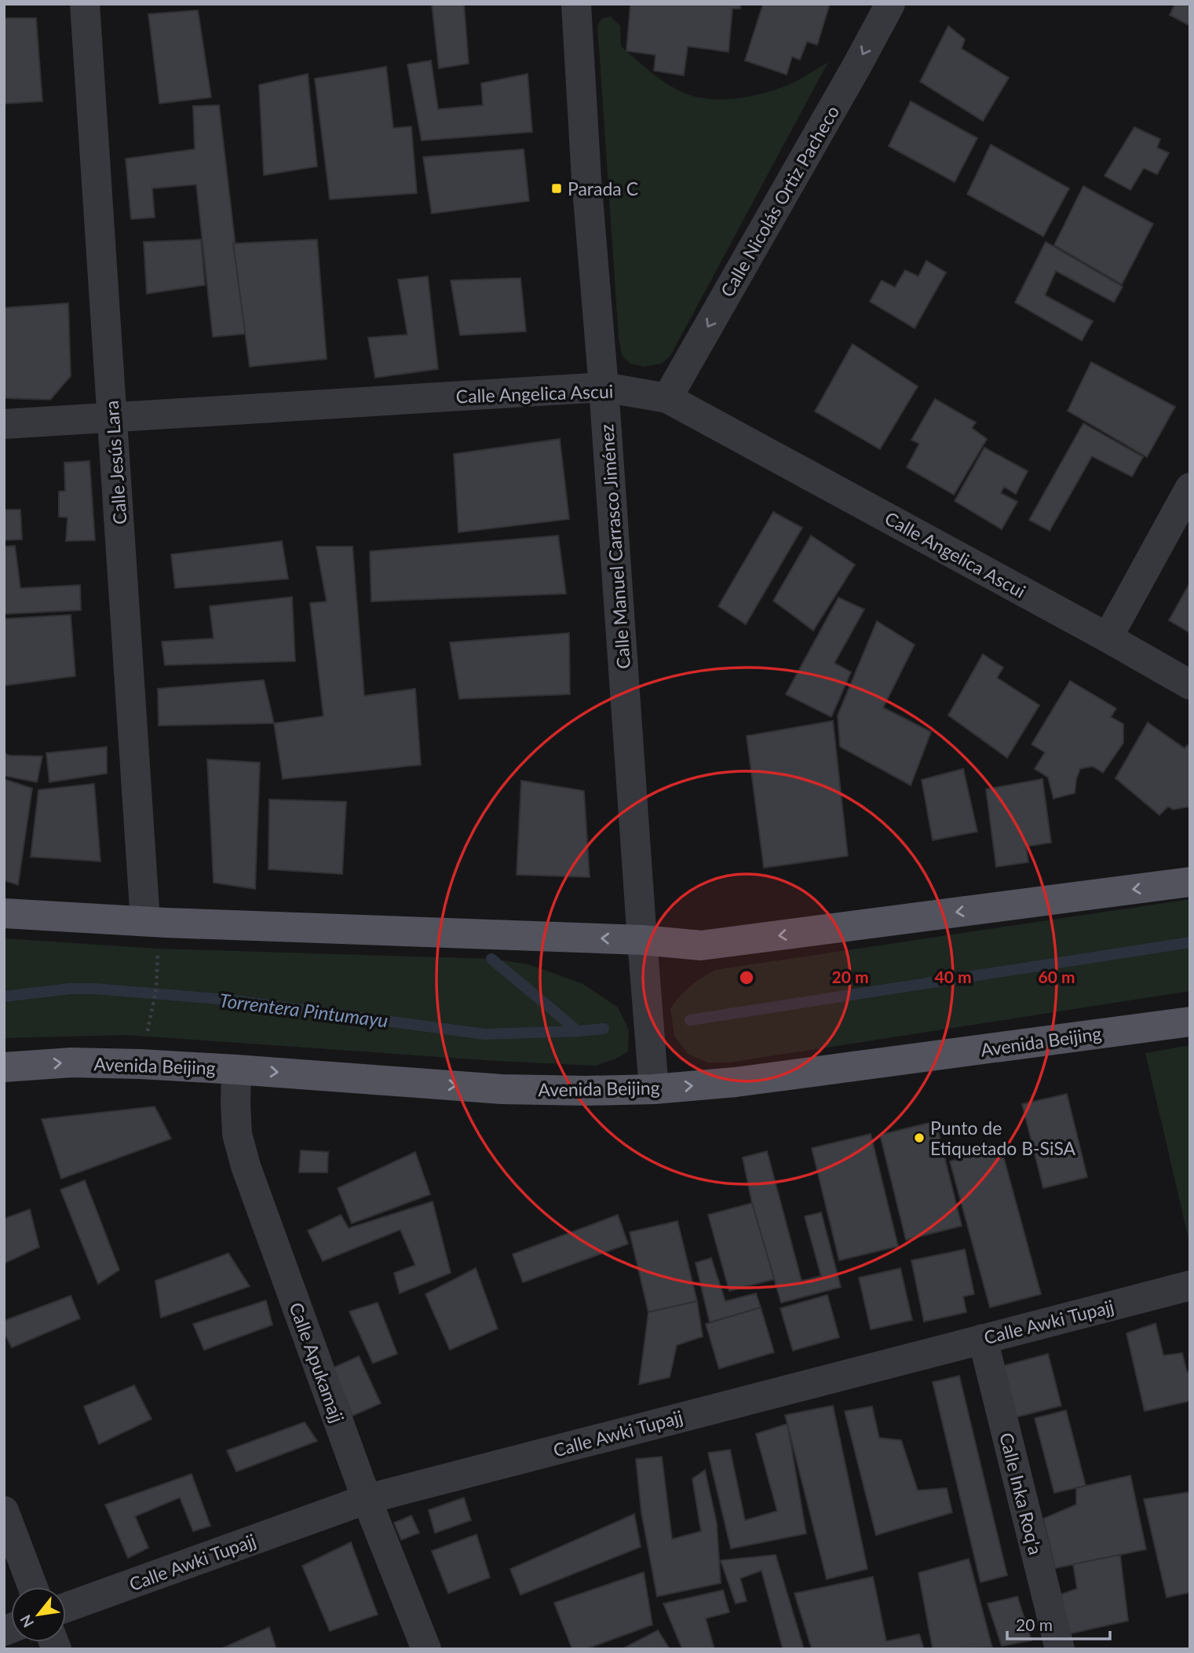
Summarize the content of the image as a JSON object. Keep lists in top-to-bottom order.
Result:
{
  "streets": {
    "main road": ["Avenida Beijing"],
    "street": [
      "Calle Nicolás Ortiz Pacheco",
      "Calle Angelica Ascui",
      "Calle Jesús Lara",
      "Calle Manuel Carrasco Jiménez",
      "Calle Awki Tupajj",
      "Calle Apukamajj",
      "Calle Inka Roq'a"
    ]
  },
  "crossings": [
    ["Calle Nicolás Ortiz Pacheco", "Calle Angelica Ascui"],
    ["Calle Angelica Ascui", "Calle Jesús Lara"],
    ["Calle Angelica Ascui", "Calle Manuel Carrasco Jiménez"],
    ["Calle Manuel Carrasco Jiménez", "Avenida Beijing"],
    ["Avenida Beijing", "Calle Apukamajj"],
    ["Calle Awki Tupajj", "Calle Apukamajj"],
    ["Calle Awki Tupajj", "Calle Inka Roq'a"]
  ],
  "one_way": ["Calle Nicolás Ortiz Pacheco"],
  "water": ["Torrentera Pintumayu"],
  "places": {
    "transit": ["Parada C"],
    "other": ["Punto de Etiquetado B-SiSA"]
  },
  "scale_bar": "20 m",
  "north": "bottom left",
  "rings": ["20 m", "40 m", "60 m"]
}
